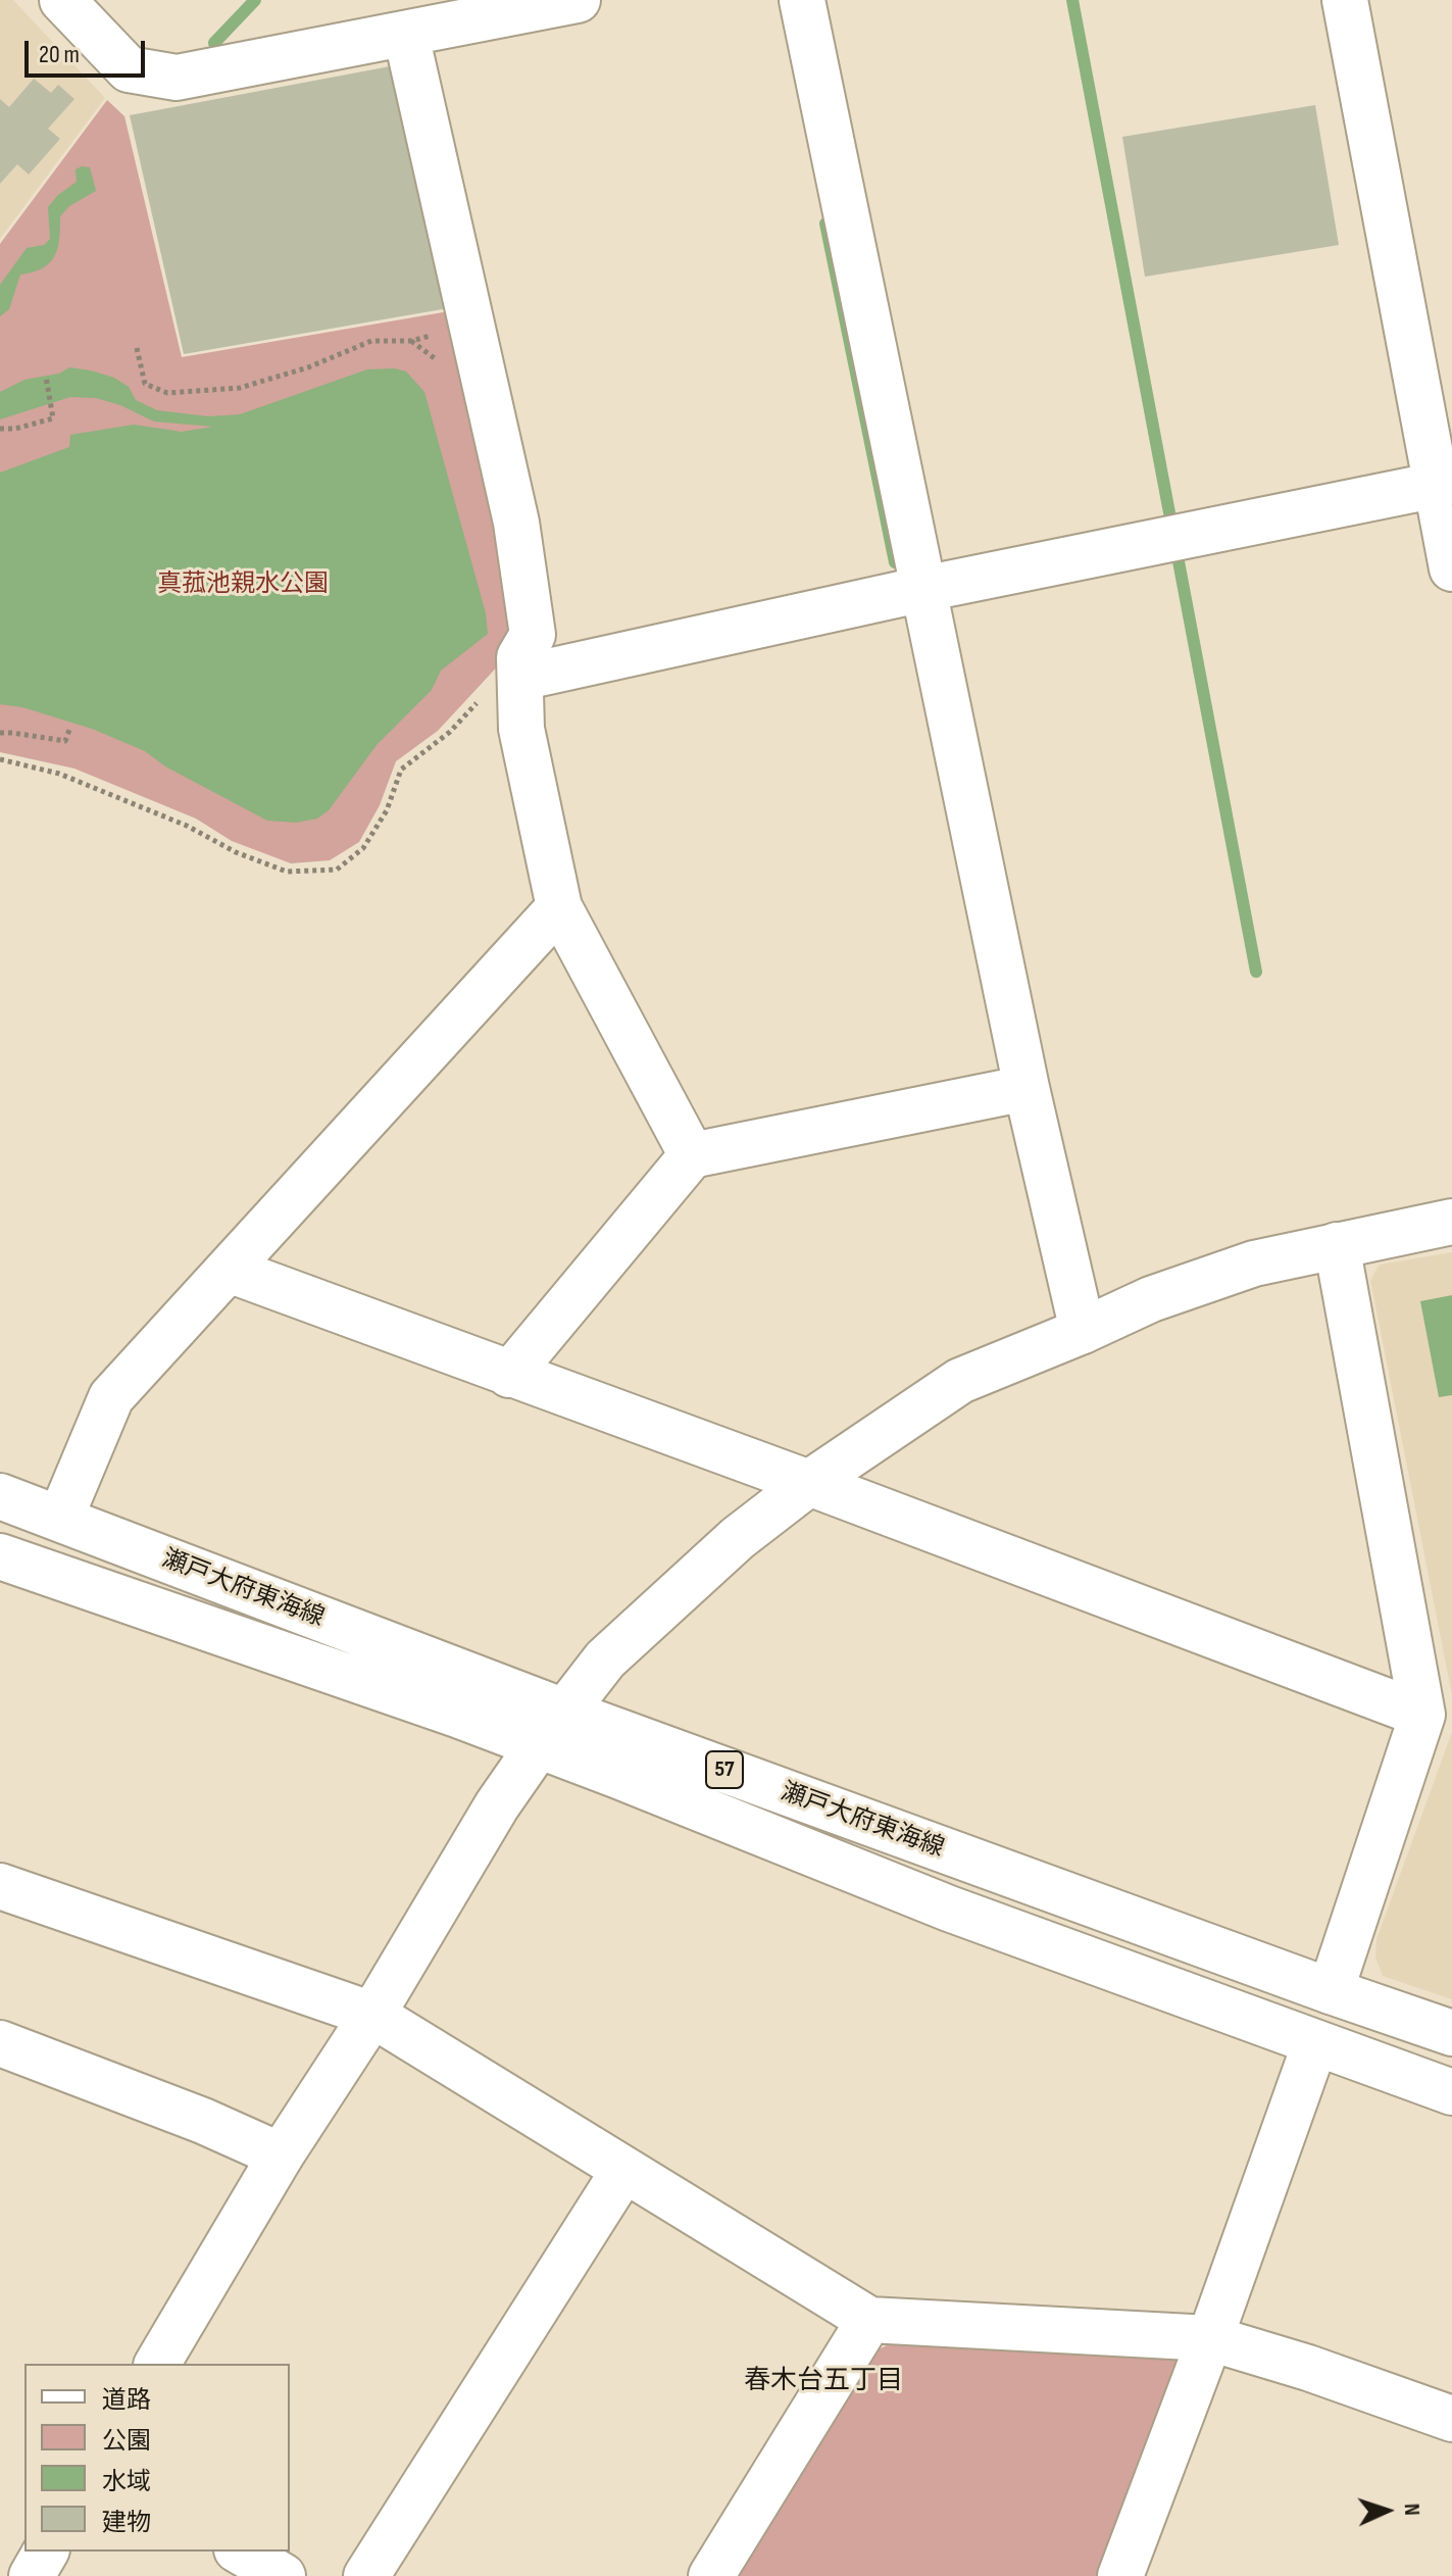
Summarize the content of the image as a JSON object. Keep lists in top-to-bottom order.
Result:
{
  "streets": {
    "street": ["瀬戸大府東海線", "57"]
  },
  "districts": ["春木台五丁目"],
  "parks": ["真菰池親水公園"],
  "legend": [
    "道路",
    "公園",
    "水域",
    "建物"
  ],
  "scale_bar": "20 m",
  "north": "right"
}
